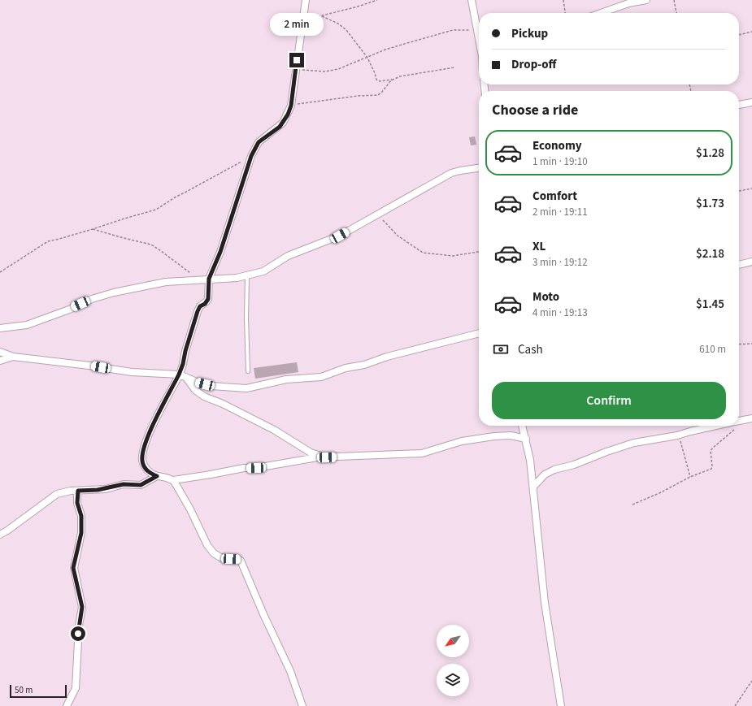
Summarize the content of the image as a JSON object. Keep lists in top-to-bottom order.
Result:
{
  "scale_bar": "50 m",
  "north": "bottom left",
  "page": {
    "bubble": "2 min",
    "banner": ["Pickup", "Drop-off"],
    "heading": "Choose a ride",
    "list": [
      {
        "name": "Economy",
        "note": "1 min · 19:10",
        "value": "$1.28"
      },
      {
        "name": "Comfort",
        "note": "2 min · 19:11",
        "value": "$1.73"
      },
      {
        "name": "XL",
        "note": "3 min · 19:12",
        "value": "$2.18"
      },
      {
        "name": "Moto",
        "note": "4 min · 19:13",
        "value": "$1.45"
      }
    ],
    "pay": ["Cash", "610 m"],
    "buttons": "Confirm",
    "scale": "50 m"
  }
}
